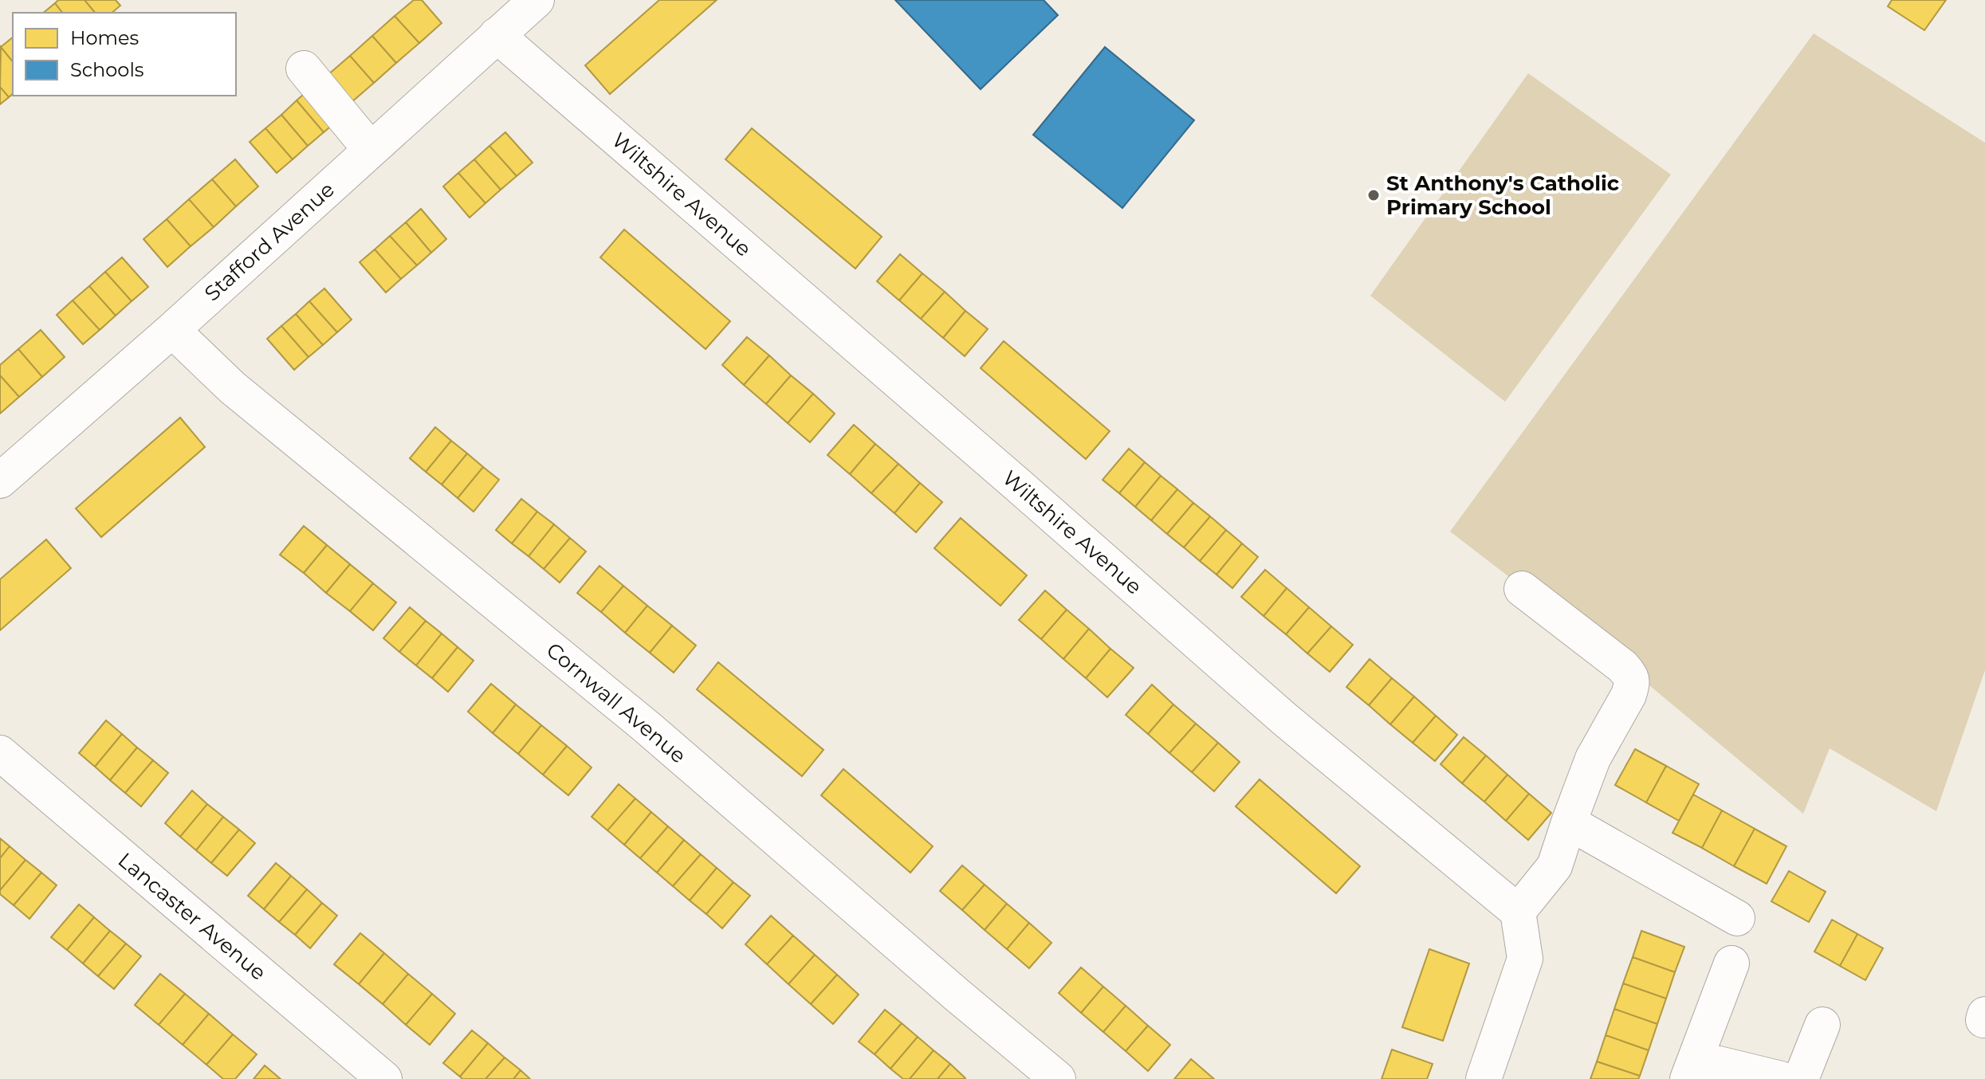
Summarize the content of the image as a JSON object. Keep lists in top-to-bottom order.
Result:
{
  "streets": {
    "street": [
      "Wiltshire Avenue",
      "Stafford Avenue",
      "Cornwall Avenue",
      "Lancaster Avenue"
    ]
  },
  "crossings": [
    ["Wiltshire Avenue", "Stafford Avenue"],
    ["Stafford Avenue", "Cornwall Avenue"]
  ],
  "places": ["St Anthony's Catholic Primary School"],
  "legend": ["Homes", "Schools"]
}
